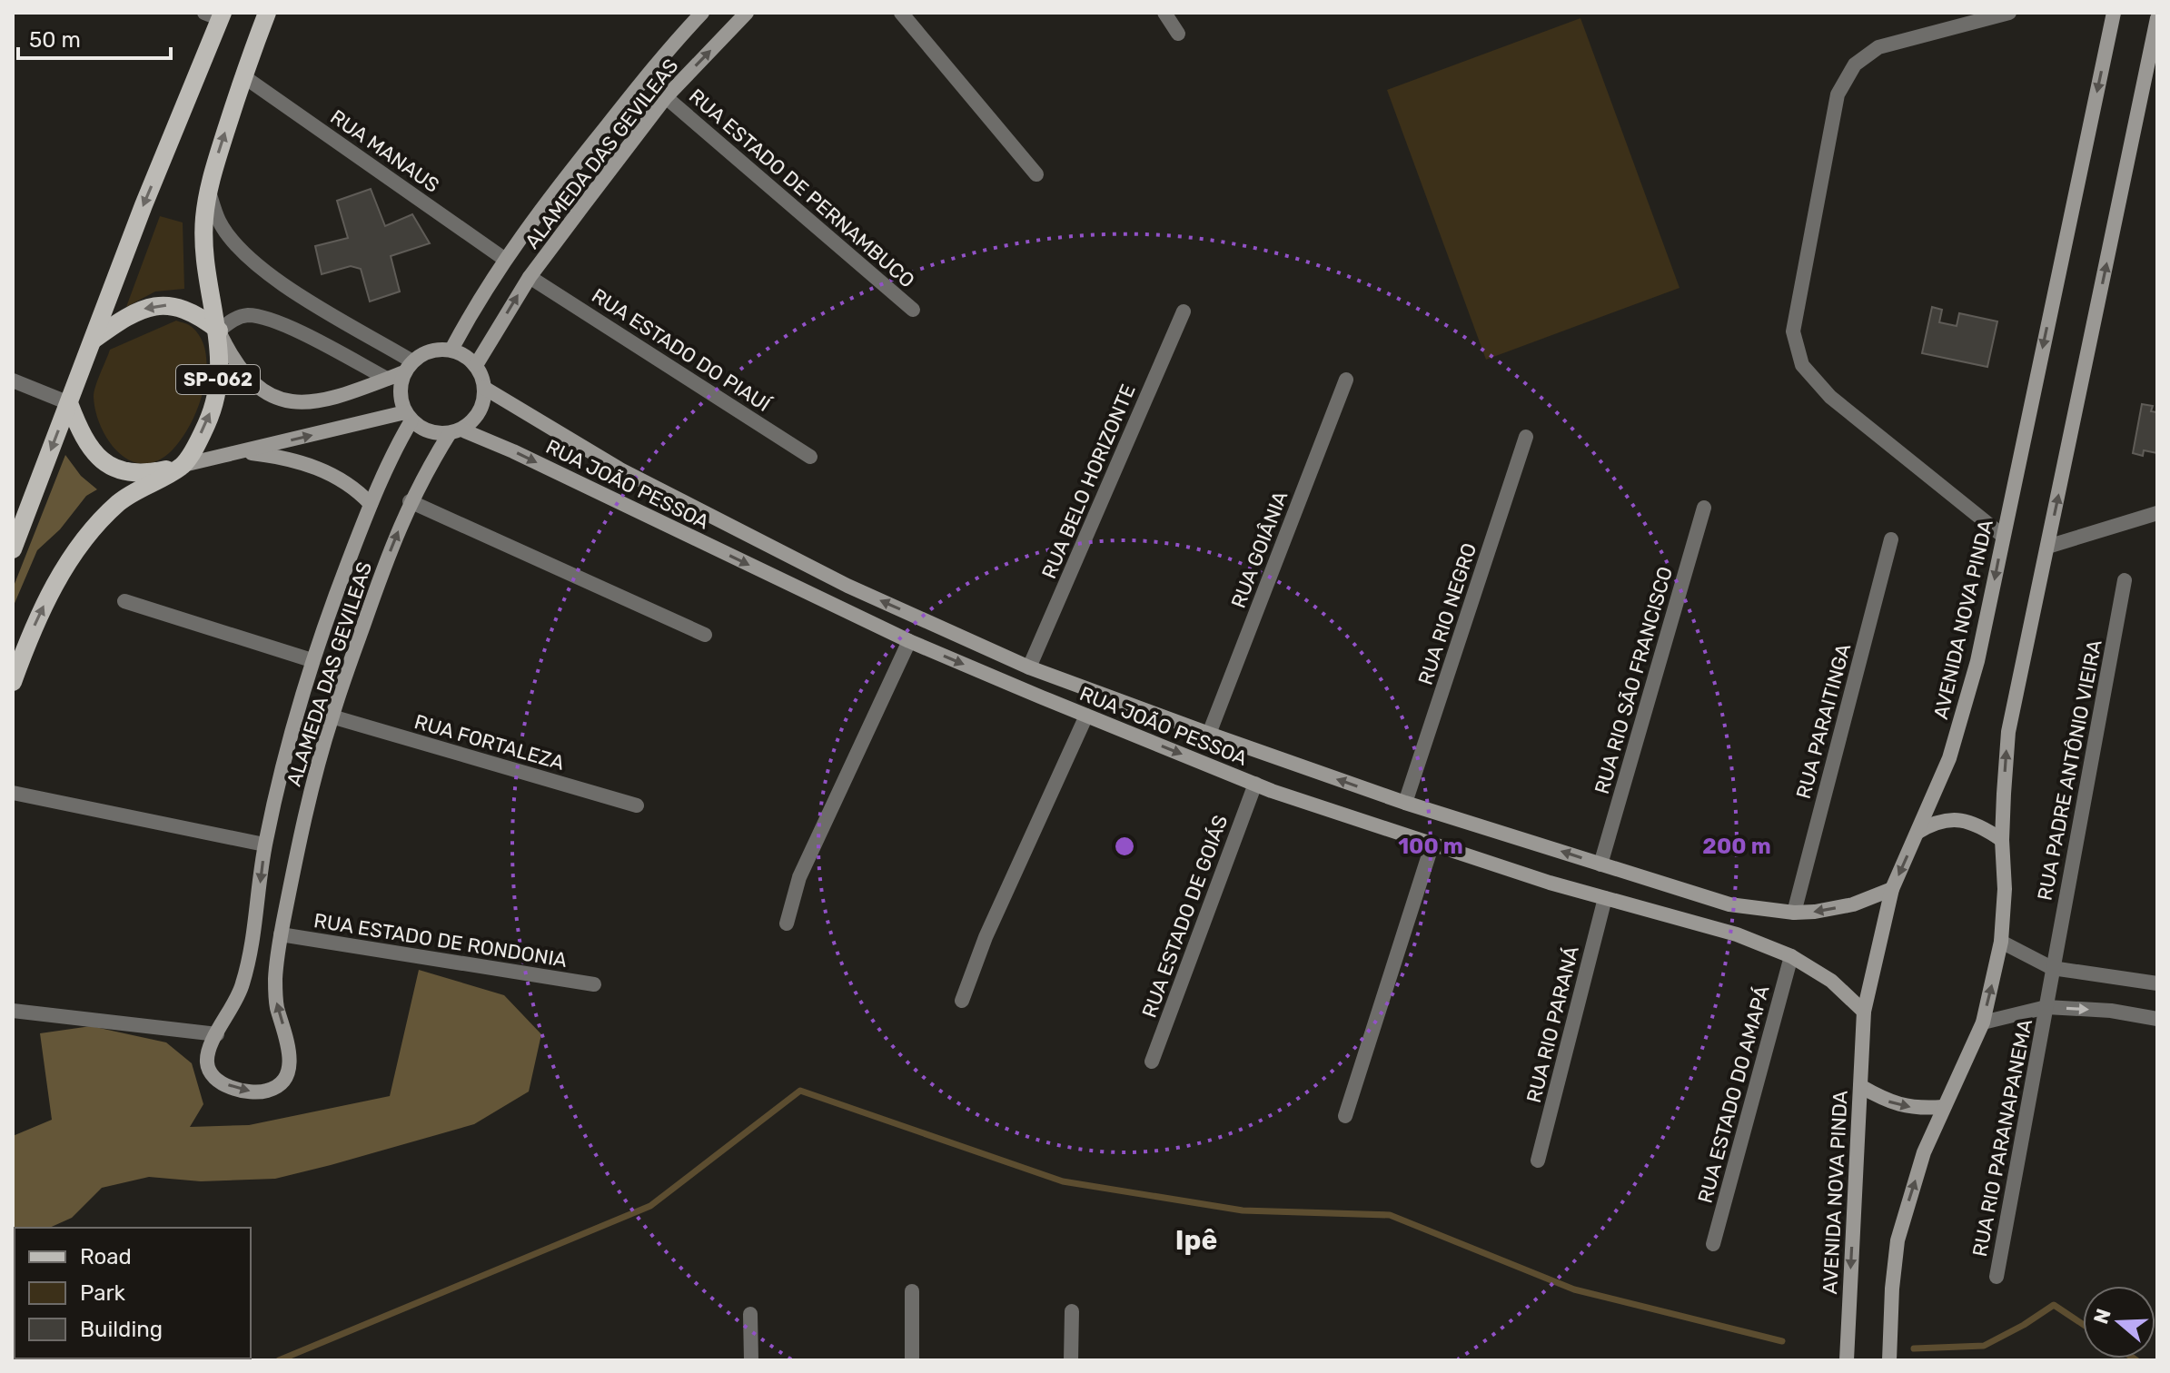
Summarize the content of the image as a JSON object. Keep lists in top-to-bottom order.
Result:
{
  "streets": {
    "main road": ["SP-062"],
    "street": [
      "RUA MANAUS",
      "ALAMEDA DAS GEVILEAS",
      "RUA ESTADO DE PERNAMBUCO",
      "RUA ESTADO DO PIAUÍ",
      "RUA BELO HORIZONTE",
      "RUA JOÃO PESSOA",
      "RUA GOIÂNIA",
      "RUA RIO NEGRO",
      "AVENIDA NOVA PINDA",
      "RUA RIO SÃO FRANCISCO",
      "RUA PARAITINGA",
      "RUA FORTALEZA",
      "RUA PADRE ANTÔNIO VIEIRA",
      "RUA ESTADO DE GOIÁS",
      "RUA ESTADO DE RONDONIA",
      "RUA RIO PARANÁ",
      "RUA ESTADO DO AMAPÁ",
      "RUA RIO PARANAPANEMA"
    ]
  },
  "crossings": [
    ["RUA MANAUS", "ALAMEDA DAS GEVILEAS"],
    ["RUA MANAUS", "SP-062"],
    ["ALAMEDA DAS GEVILEAS", "RUA ESTADO DE PERNAMBUCO"],
    ["ALAMEDA DAS GEVILEAS", "RUA ESTADO DO PIAUÍ"],
    ["ALAMEDA DAS GEVILEAS", "RUA JOÃO PESSOA"],
    ["ALAMEDA DAS GEVILEAS", "RUA FORTALEZA"],
    ["ALAMEDA DAS GEVILEAS", "RUA ESTADO DE RONDONIA"],
    ["RUA BELO HORIZONTE", "RUA JOÃO PESSOA"],
    ["RUA JOÃO PESSOA", "RUA GOIÂNIA"],
    ["RUA JOÃO PESSOA", "RUA RIO NEGRO"],
    ["RUA JOÃO PESSOA", "AVENIDA NOVA PINDA"],
    ["RUA JOÃO PESSOA", "RUA RIO SÃO FRANCISCO"],
    ["RUA JOÃO PESSOA", "RUA PARAITINGA"],
    ["RUA JOÃO PESSOA", "RUA ESTADO DE GOIÁS"],
    ["RUA JOÃO PESSOA", "RUA RIO PARANÁ"],
    ["RUA JOÃO PESSOA", "RUA ESTADO DO AMAPÁ"],
    ["RUA PADRE ANTÔNIO VIEIRA", "RUA RIO PARANAPANEMA"]
  ],
  "districts": ["Ipê"],
  "legend": ["Road", "Park", "Building"],
  "scale_bar": "50 m",
  "north": "left",
  "rings": ["100 m", "200 m"]
}
